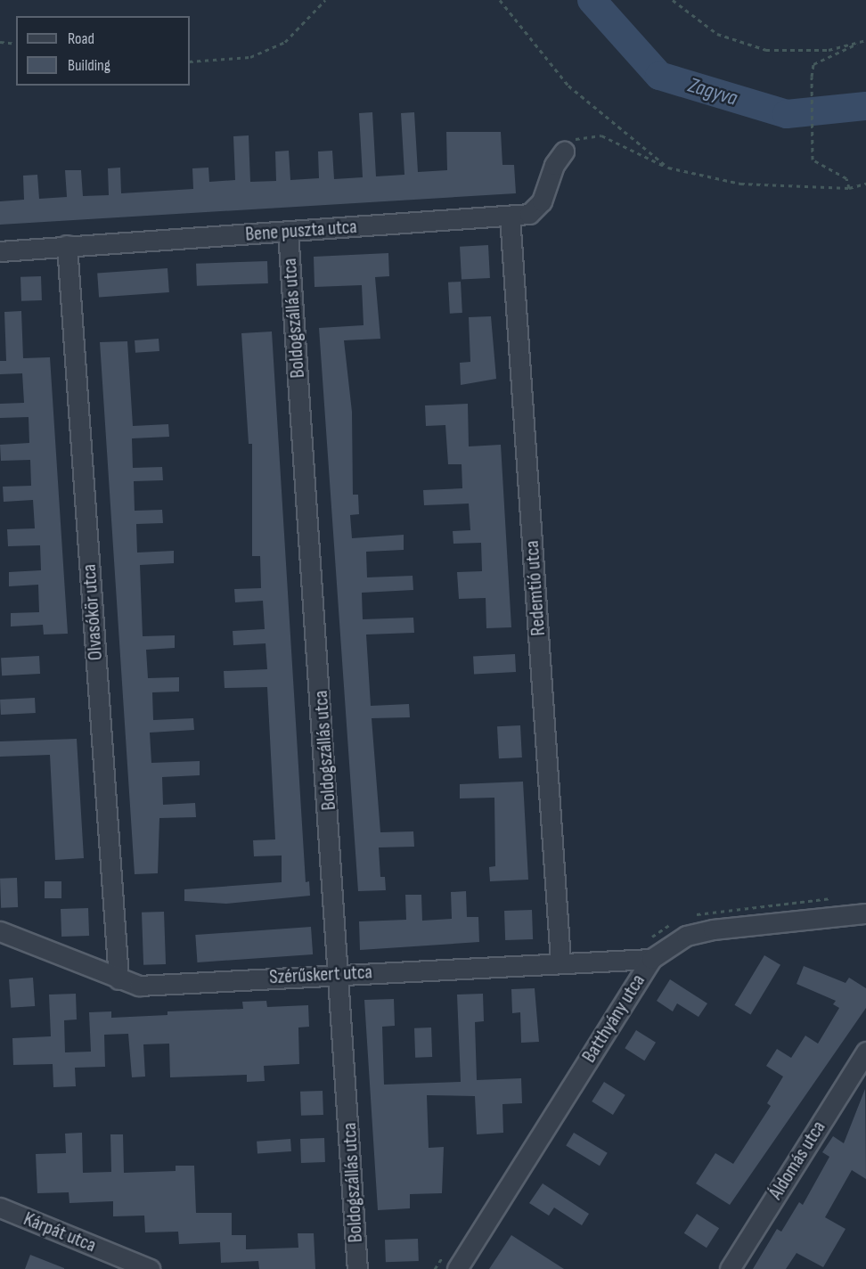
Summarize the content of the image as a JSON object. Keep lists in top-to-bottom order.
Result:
{
  "streets": {
    "street": [
      "Bene puszta utca",
      "Boldogszállás utca",
      "Redemtió utca",
      "Olvasókör utca",
      "Szérűskert utca",
      "Batthyány utca",
      "Áldomás utca",
      "Kárpát utca"
    ]
  },
  "crossings": [
    ["Bene puszta utca", "Boldogszállás utca"],
    ["Bene puszta utca", "Redemtió utca"],
    ["Bene puszta utca", "Olvasókör utca"],
    ["Boldogszállás utca", "Szérűskert utca"],
    ["Redemtió utca", "Szérűskert utca"],
    ["Olvasókör utca", "Szérűskert utca"],
    ["Szérűskert utca", "Batthyány utca"]
  ],
  "water": ["Zagyva"],
  "legend": ["Road", "Building"]
}
